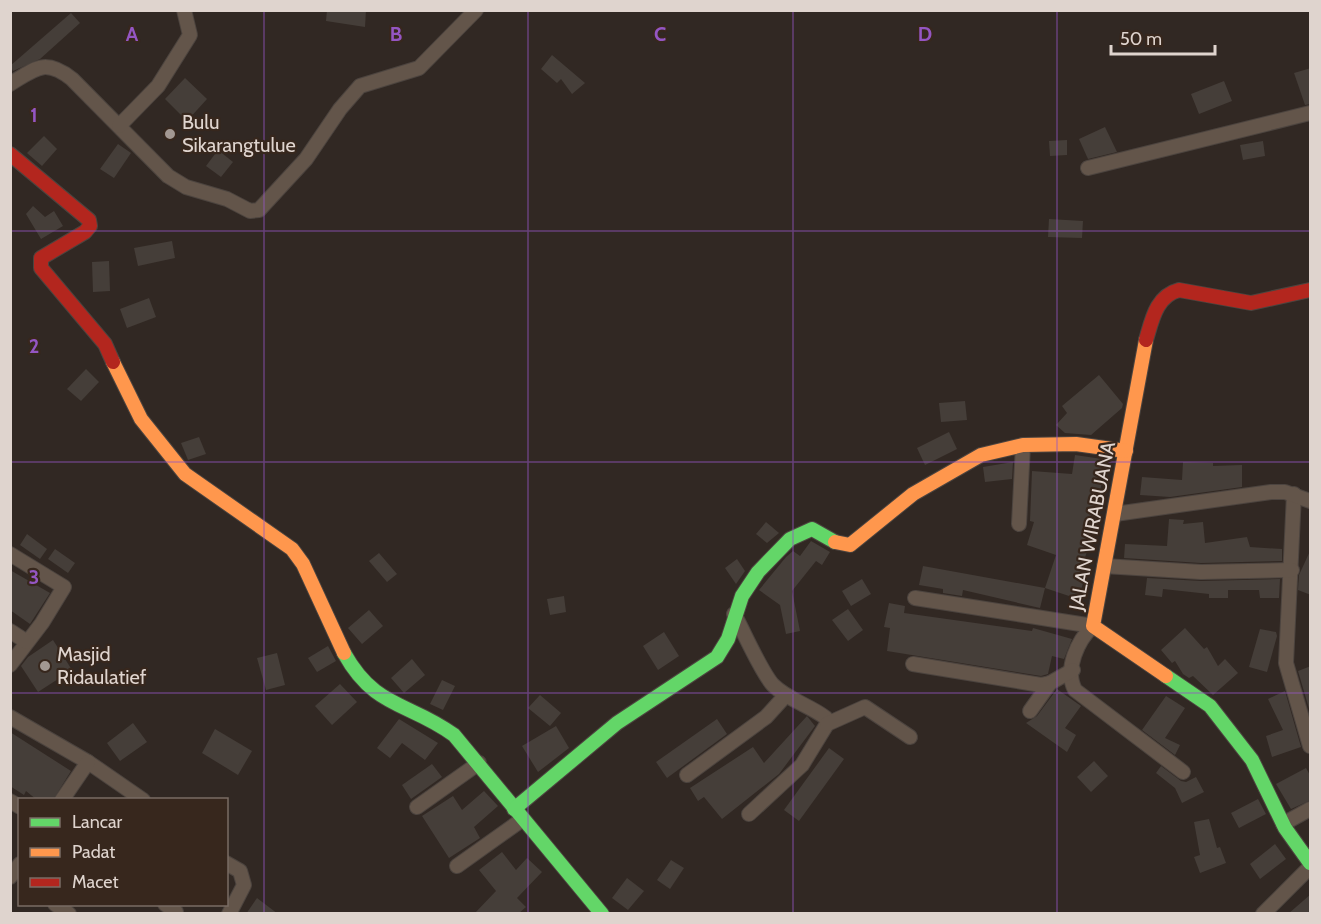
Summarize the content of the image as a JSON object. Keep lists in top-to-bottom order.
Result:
{
  "streets": {
    "street": ["JALAN WIRABUANA"]
  },
  "places": ["Bulu Sikarangtulue", "Masjid Ridaulatief"],
  "legend": ["Lancar", "Padat", "Macet"],
  "scale_bar": "50 m",
  "grid": {
    "columns": [
      "A",
      "B",
      "C",
      "D"
    ],
    "rows": ["1", "2", "3"]
  }
}
